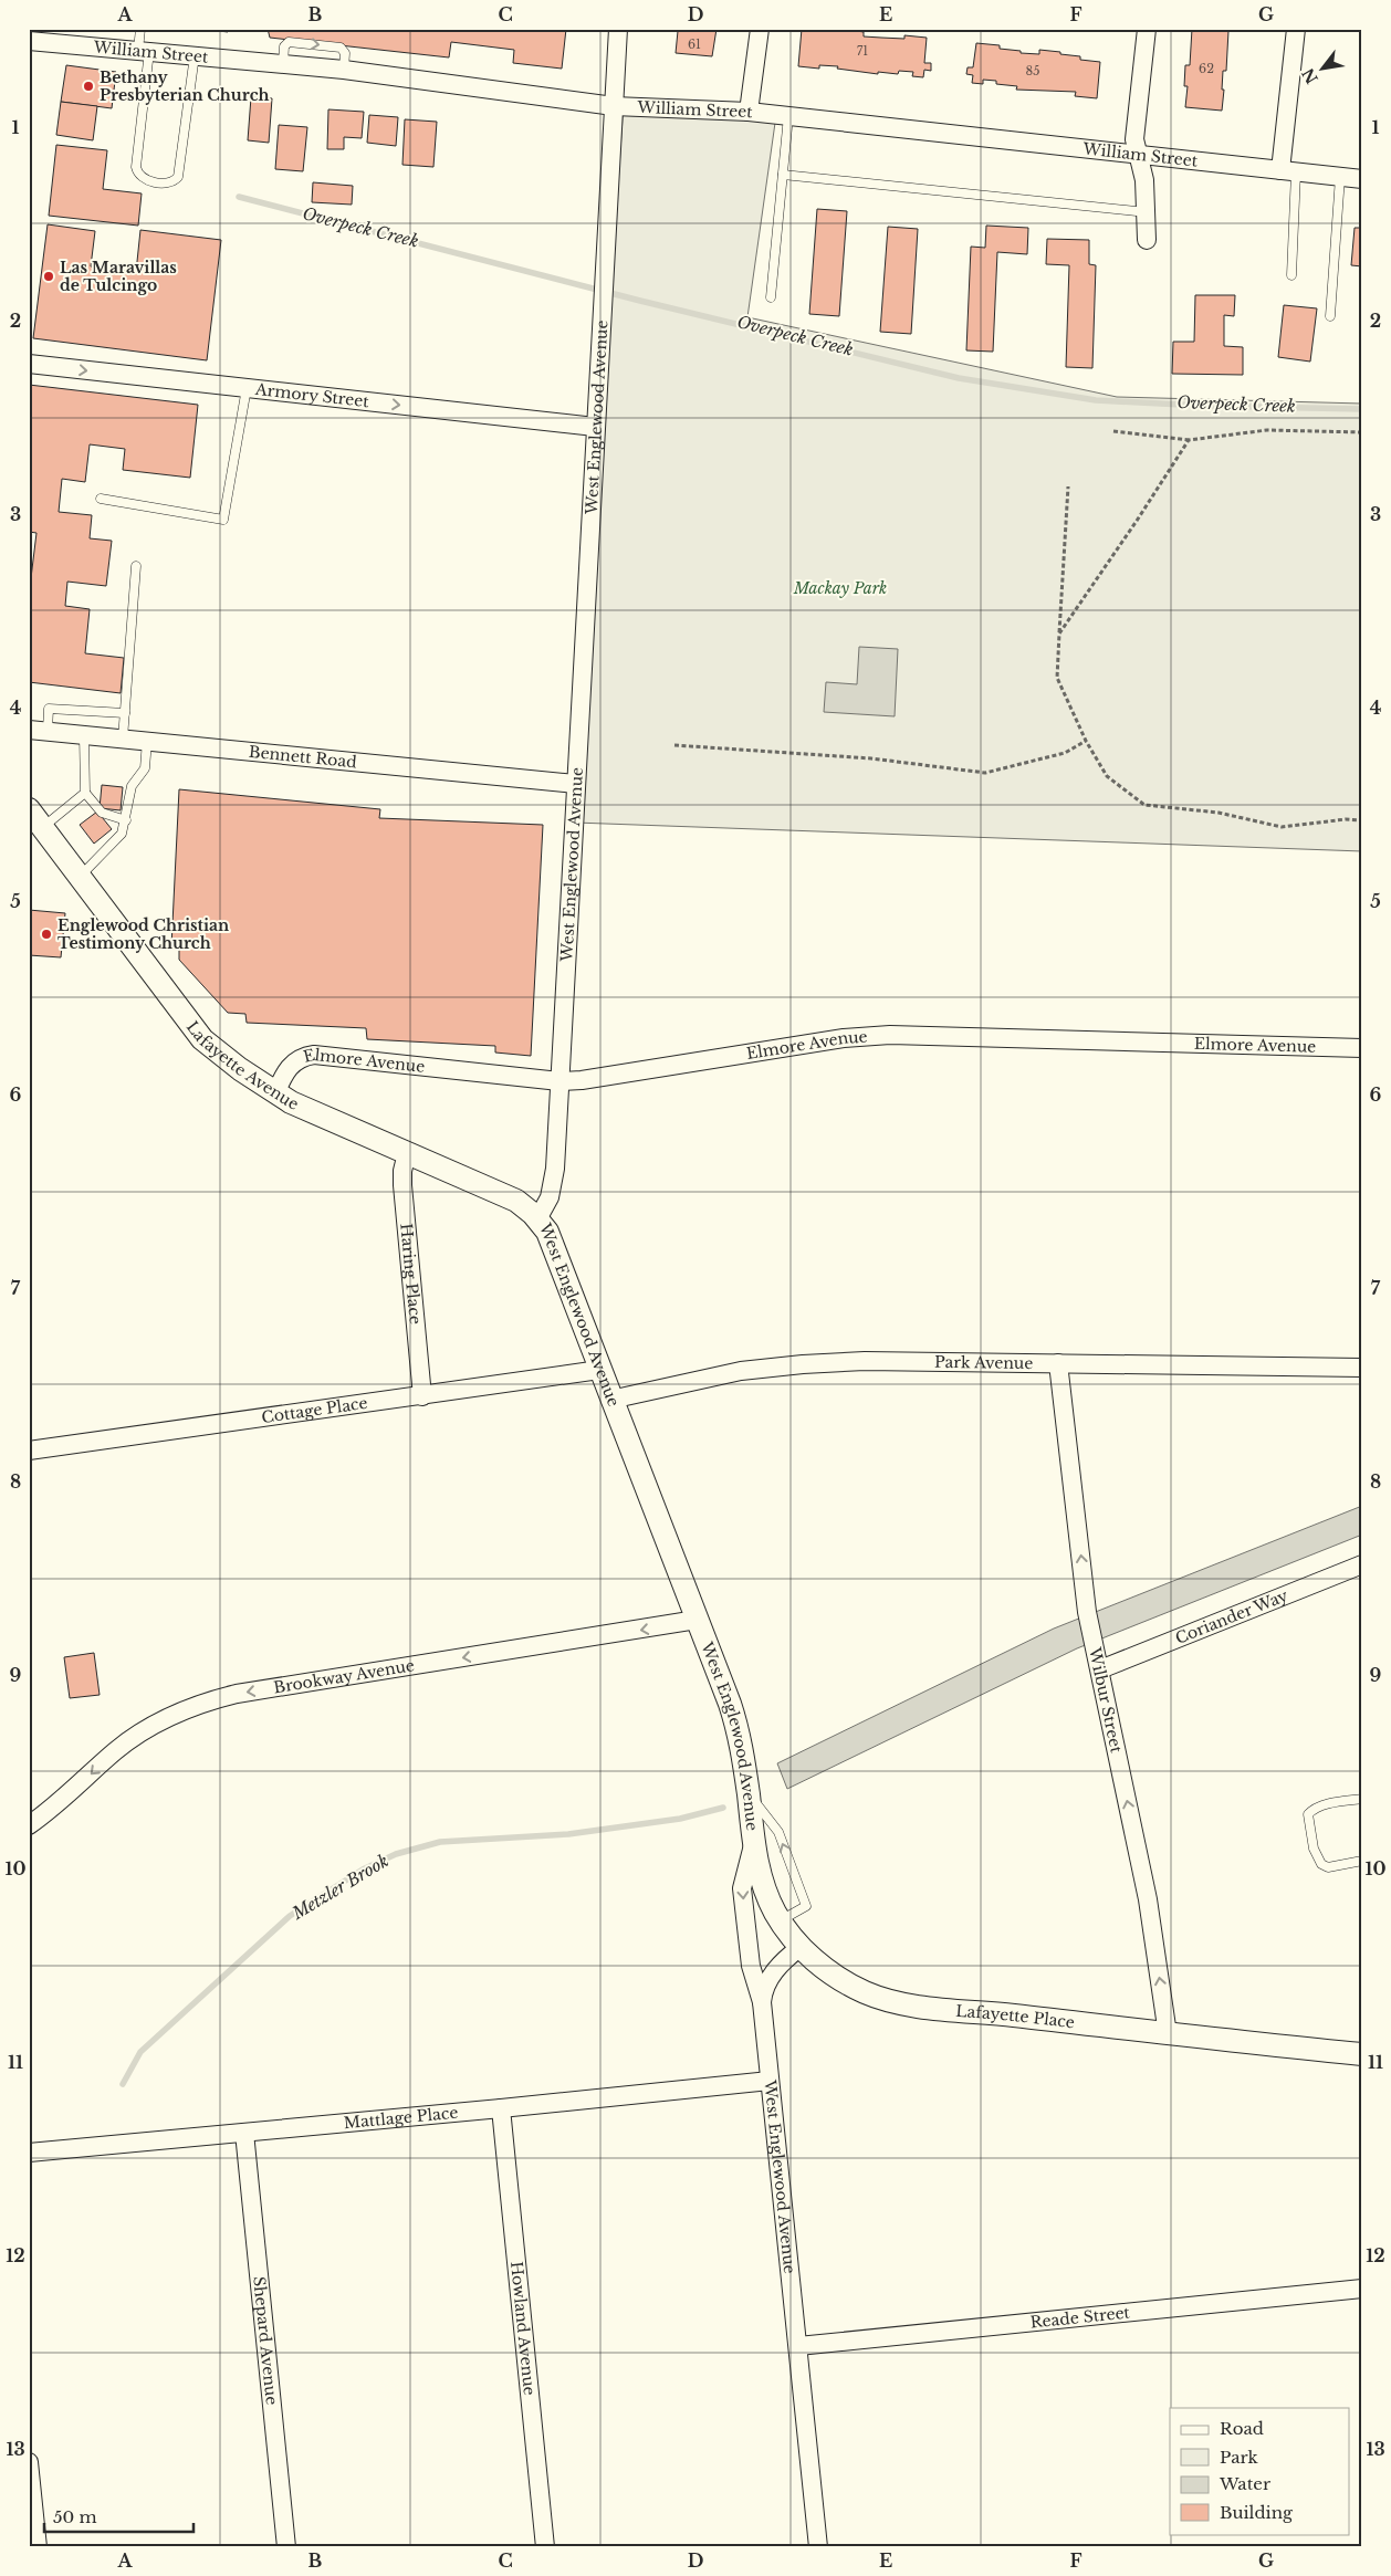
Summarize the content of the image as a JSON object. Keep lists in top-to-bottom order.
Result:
{
  "streets": {
    "street": [
      "William Street",
      "Armory Street",
      "West Englewood Avenue",
      "Bennett Road",
      "Elmore Avenue",
      "Lafayette Avenue",
      "Haring Place",
      "Park Avenue",
      "Cottage Place",
      "Coriander Way",
      "Brookway Avenue",
      "Wilbur Street",
      "Lafayette Place",
      "Mattlage Place",
      "Reade Street",
      "Howland Avenue",
      "Shepard Avenue"
    ]
  },
  "crossings": [
    ["William Street", "West Englewood Avenue"],
    ["Armory Street", "West Englewood Avenue"],
    ["West Englewood Avenue", "Bennett Road"],
    ["West Englewood Avenue", "Elmore Avenue"],
    ["West Englewood Avenue", "Lafayette Avenue"],
    ["West Englewood Avenue", "Park Avenue"],
    ["West Englewood Avenue", "Cottage Place"],
    ["West Englewood Avenue", "Brookway Avenue"],
    ["West Englewood Avenue", "Lafayette Place"],
    ["West Englewood Avenue", "Mattlage Place"],
    ["West Englewood Avenue", "Reade Street"],
    ["Elmore Avenue", "Lafayette Avenue"],
    ["Lafayette Avenue", "Haring Place"],
    ["Haring Place", "Cottage Place"],
    ["Park Avenue", "Wilbur Street"],
    ["Coriander Way", "Wilbur Street"],
    ["Wilbur Street", "Lafayette Place"],
    ["Mattlage Place", "Howland Avenue"],
    ["Mattlage Place", "Shepard Avenue"]
  ],
  "one_way": ["Armory Street", "Brookway Avenue", "Wilbur Street"],
  "water": ["Overpeck Creek", "Metzler Brook"],
  "parks": ["Mackay Park"],
  "places": ["Bethany Presbyterian Church", "Las Maravillas de Tulcingo", "Englewood Christian Testimony Church"],
  "house_numbers": [
    "61",
    "71",
    "62",
    "85"
  ],
  "legend": [
    "Road",
    "Park",
    "Water",
    "Building"
  ],
  "scale_bar": "50 m",
  "north": "bottom left",
  "grid": {
    "columns": [
      "A",
      "B",
      "C",
      "D",
      "E",
      "F",
      "G"
    ],
    "rows": [
      "1",
      "2",
      "3",
      "4",
      "5",
      "6",
      "7",
      "8",
      "9",
      "10",
      "11",
      "12",
      "13"
    ]
  }
}
